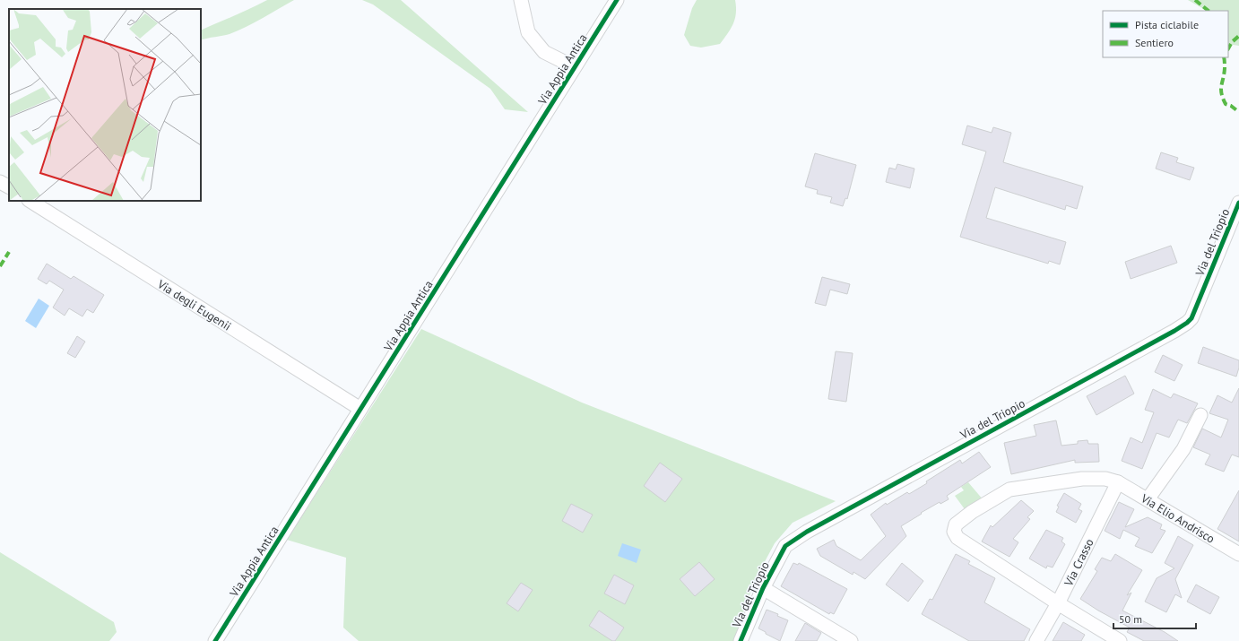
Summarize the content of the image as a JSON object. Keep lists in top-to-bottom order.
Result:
{
  "streets": {
    "street": [
      "Via Appia Antica",
      "Via del Triopio",
      "Via degli Eugenii",
      "Via Elio Andrisco",
      "Via Crasso"
    ]
  },
  "crossings": [
    ["Via Appia Antica", "Via degli Eugenii"],
    ["Via Elio Andrisco", "Via Crasso"]
  ],
  "legend": ["Pista ciclabile", "Sentiero"],
  "scale_bar": "50 m"
}
